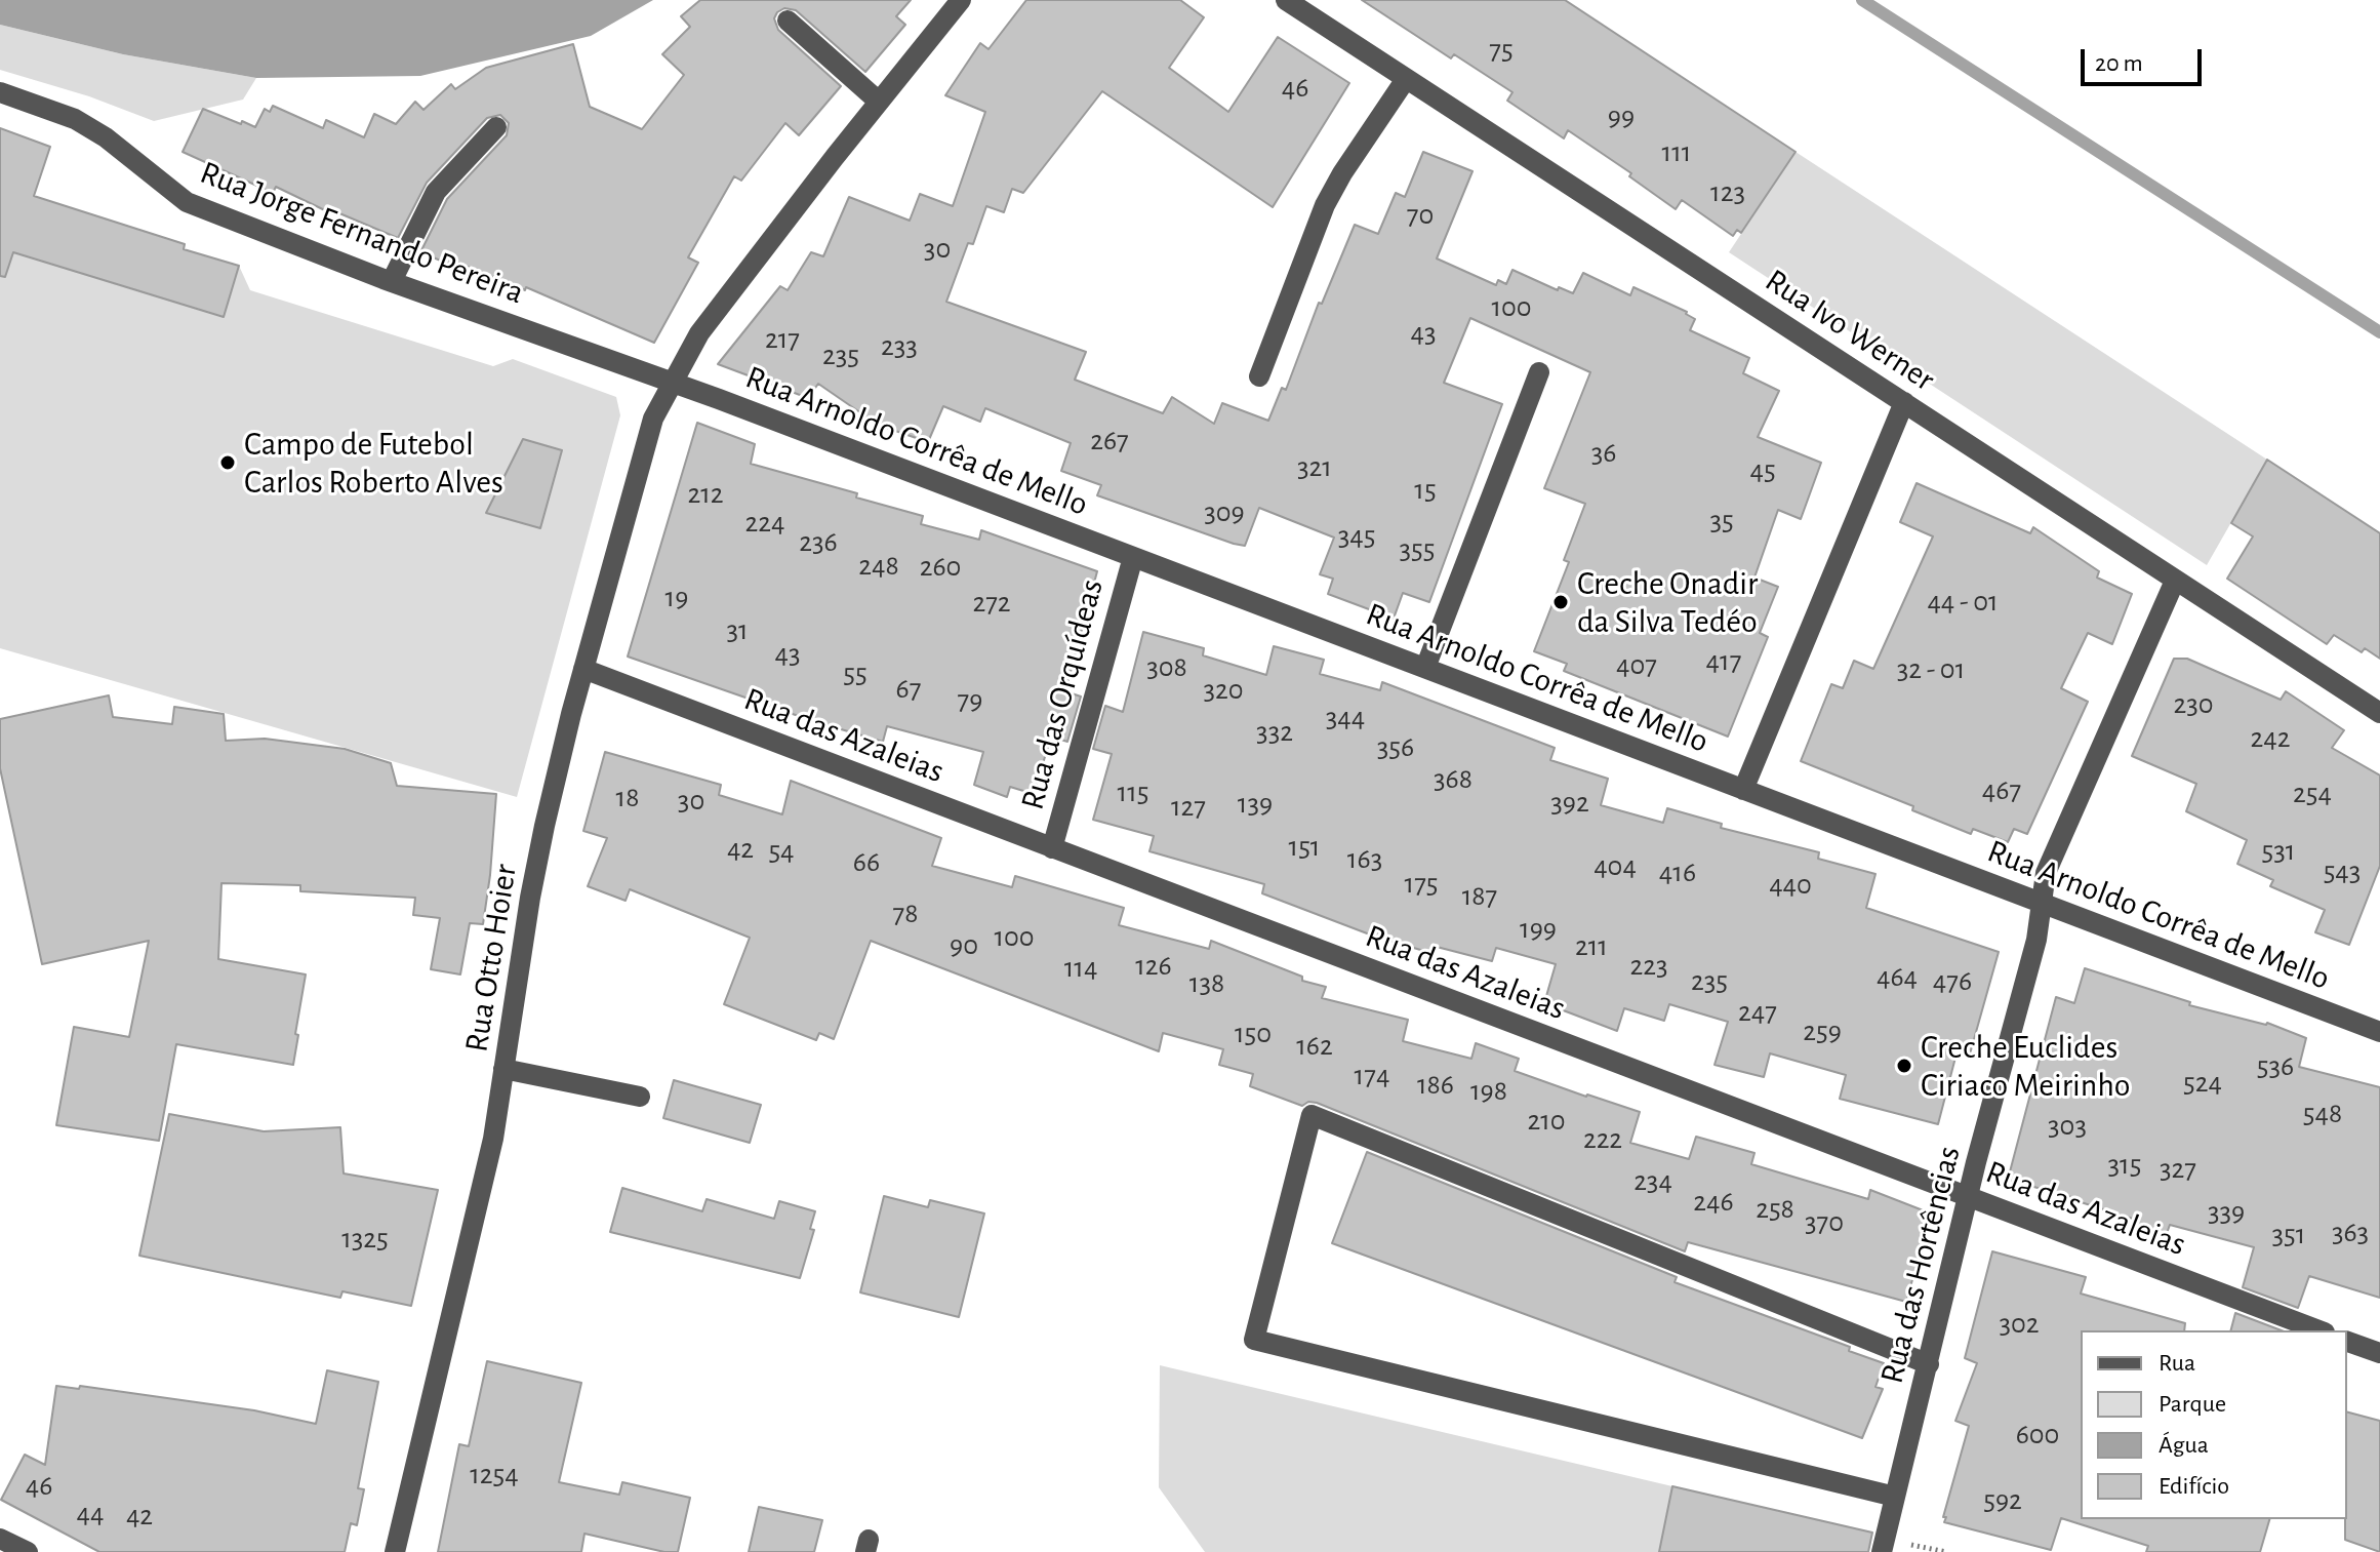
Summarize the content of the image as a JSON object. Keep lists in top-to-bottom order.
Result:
{
  "streets": {
    "street": [
      "Rua Jorge Fernando Pereira",
      "Rua Ivo Werner",
      "Rua Arnoldo Corrêa de Mello",
      "Rua das Orquídeas",
      "Rua das Azaleias",
      "Rua Otto Hoier",
      "Rua das Hortências"
    ]
  },
  "crossings": [
    ["Rua Jorge Fernando Pereira", "Rua Arnoldo Corrêa de Mello"],
    ["Rua Jorge Fernando Pereira", "Rua Otto Hoier"],
    ["Rua Ivo Werner", "Rua das Hortências"],
    ["Rua Arnoldo Corrêa de Mello", "Rua das Orquídeas"],
    ["Rua Arnoldo Corrêa de Mello", "Rua Otto Hoier"],
    ["Rua Arnoldo Corrêa de Mello", "Rua das Hortências"],
    ["Rua das Orquídeas", "Rua das Azaleias"],
    ["Rua das Azaleias", "Rua Otto Hoier"],
    ["Rua das Azaleias", "Rua das Hortências"]
  ],
  "places": ["Campo de Futebol Carlos Roberto Alves", "Creche Onadir da Silva Tedéo", "Creche Euclides Ciriaco Meirinho"],
  "house_numbers": [
    "75",
    "46",
    "99",
    "111",
    "123",
    "70",
    "30",
    "100",
    "43",
    "217",
    "233",
    "235",
    "267",
    "36",
    "321",
    "45",
    "15",
    "212",
    "309",
    "35",
    "224",
    "345",
    "236",
    "355",
    "248",
    "260",
    "19",
    "44 - 01",
    "272",
    "31",
    "43",
    "417",
    "407",
    "308",
    "32 - 01",
    "55",
    "67",
    "320",
    "79",
    "230",
    "344",
    "332",
    "242",
    "356",
    "368",
    "467",
    "115",
    "254",
    "18",
    "30",
    "392",
    "139",
    "127",
    "151",
    "42",
    "54",
    "531",
    "163",
    "66",
    "404",
    "543",
    "416",
    "175",
    "440",
    "187",
    "78",
    "199",
    "100",
    "90",
    "211",
    "126",
    "223",
    "114",
    "464",
    "235",
    "476",
    "138",
    "247",
    "259",
    "150",
    "162",
    "536",
    "174",
    "524",
    "186",
    "198",
    "548",
    "210",
    "303",
    "222",
    "315",
    "327",
    "234",
    "246",
    "258",
    "339",
    "370",
    "363",
    "351",
    "1325",
    "302",
    "600",
    "1254",
    "46",
    "592",
    "44",
    "42"
  ],
  "legend": [
    "Rua",
    "Parque",
    "Água",
    "Edifício"
  ],
  "scale_bar": "20 m"
}
